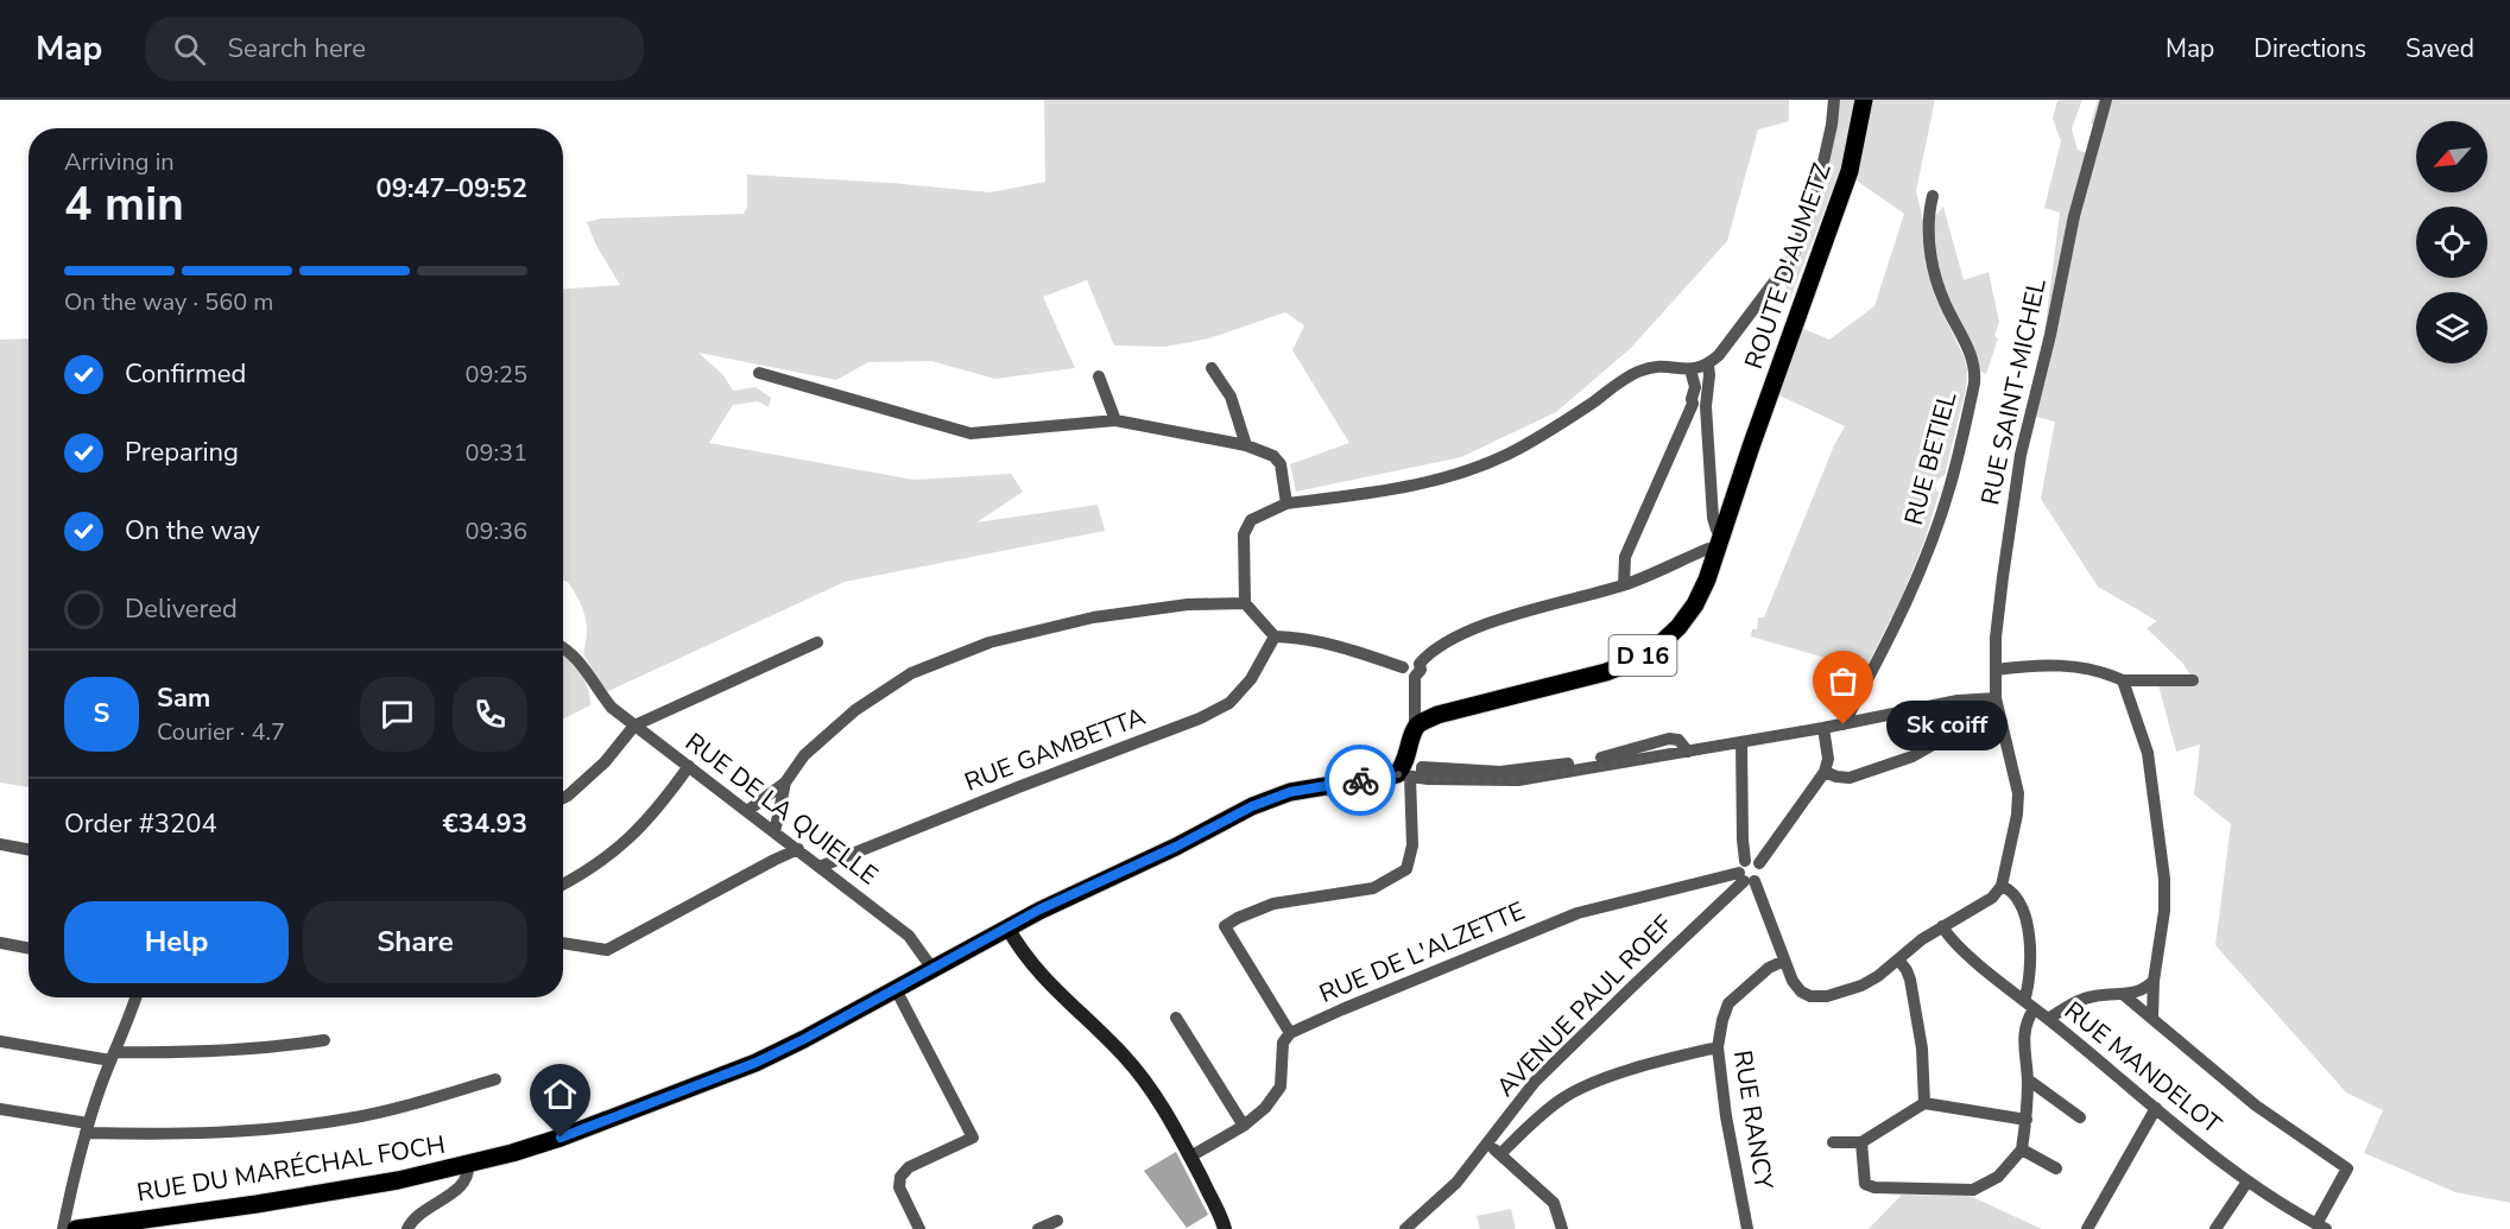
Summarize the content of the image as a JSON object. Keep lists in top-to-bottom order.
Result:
{
  "streets": {
    "main road": ["ROUTE D'AUMETZ", "D 16", "RUE DU MARÉCHAL FOCH"],
    "street": [
      "RUE SAINT-MICHEL",
      "RUE BETIEL",
      "RUE GAMBETTA",
      "RUE DE LA QUIELLE",
      "RUE DE L'ALZETTE",
      "AVENUE PAUL ROEF",
      "RUE MANDELOT",
      "RUE RANCY"
    ]
  },
  "crossings": [
    ["ROUTE D'AUMETZ", "D 16"],
    ["RUE GAMBETTA", "RUE DE LA QUIELLE"],
    ["RUE DE LA QUIELLE", "RUE DU MARÉCHAL FOCH"],
    ["RUE DE L'ALZETTE", "AVENUE PAUL ROEF"]
  ],
  "places": ["Sk coiff"],
  "north": "bottom left",
  "page": {
    "header": "Map",
    "search": "Search here",
    "nav": ["Map", "Directions", "Saved"],
    "heading": ["4 min", "Arriving in", "09:47–09:52"],
    "panel": [
      "Sam",
      "Courier · 4.7",
      "Order #3204",
      "€34.93"
    ],
    "bar": "On the way · 560 m",
    "list": [
      ["Confirmed", "09:25"],
      ["Preparing", "09:31"],
      ["On the way", "09:36"],
      "Delivered"
    ],
    "round": "S",
    "bubble": "Sk coiff",
    "buttons": ["Help", "Share"]
  }
}
